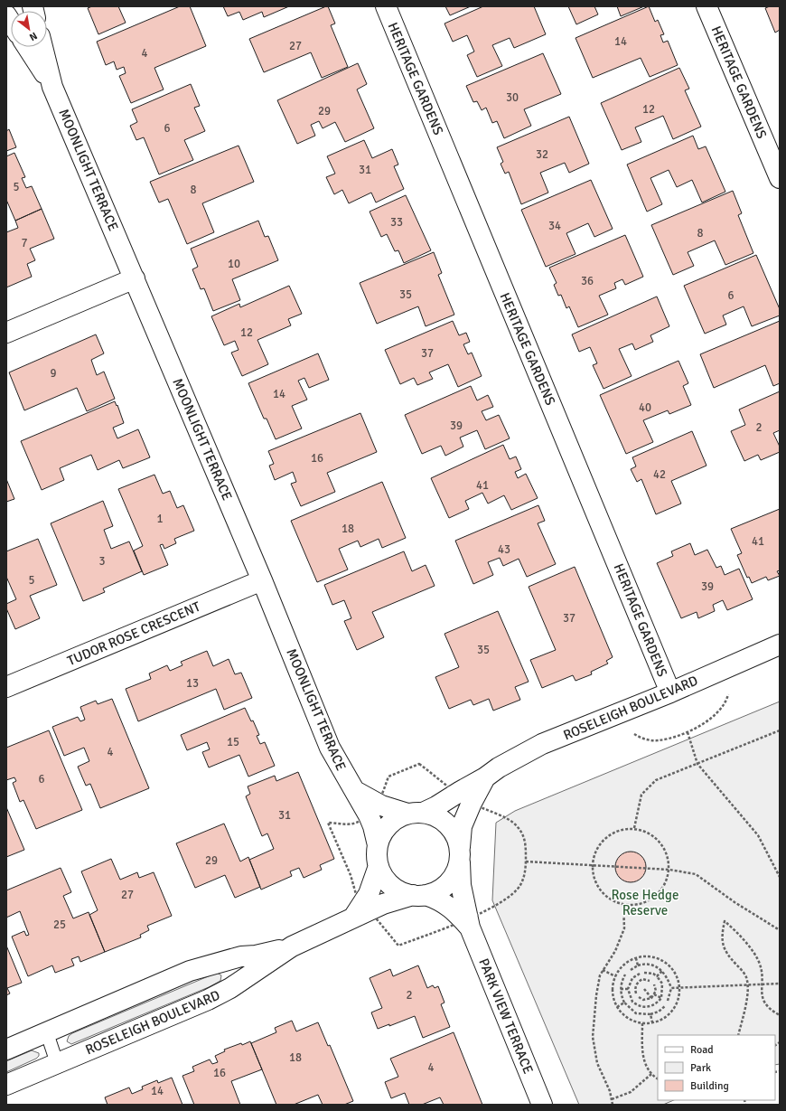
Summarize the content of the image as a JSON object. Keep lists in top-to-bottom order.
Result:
{
  "streets": {
    "street": [
      "HERITAGE GARDENS",
      "MOONLIGHT TERRACE",
      "TUDOR ROSE CRESCENT",
      "ROSELEIGH BOULEVARD",
      "PARK VIEW TERRACE"
    ]
  },
  "crossings": [
    ["HERITAGE GARDENS", "ROSELEIGH BOULEVARD"],
    ["MOONLIGHT TERRACE", "TUDOR ROSE CRESCENT"],
    ["MOONLIGHT TERRACE", "ROSELEIGH BOULEVARD"],
    ["MOONLIGHT TERRACE", "PARK VIEW TERRACE"],
    ["ROSELEIGH BOULEVARD", "PARK VIEW TERRACE"]
  ],
  "parks": ["Rose Hedge Reserve"],
  "house_numbers": [
    "14",
    "27",
    "4",
    "30",
    "12",
    "29",
    "6",
    "32",
    "31",
    "5",
    "8",
    "33",
    "34",
    "8",
    "7",
    "10",
    "36",
    "35",
    "6",
    "12",
    "37",
    "9",
    "14",
    "40",
    "39",
    "2",
    "16",
    "42",
    "41",
    "1",
    "18",
    "41",
    "43",
    "3",
    "5",
    "39",
    "37",
    "35",
    "13",
    "15",
    "4",
    "6",
    "31",
    "29",
    "27",
    "25",
    "2",
    "18",
    "4",
    "16",
    "14"
  ],
  "legend": ["Road", "Park", "Building"],
  "north": "bottom right"
}
